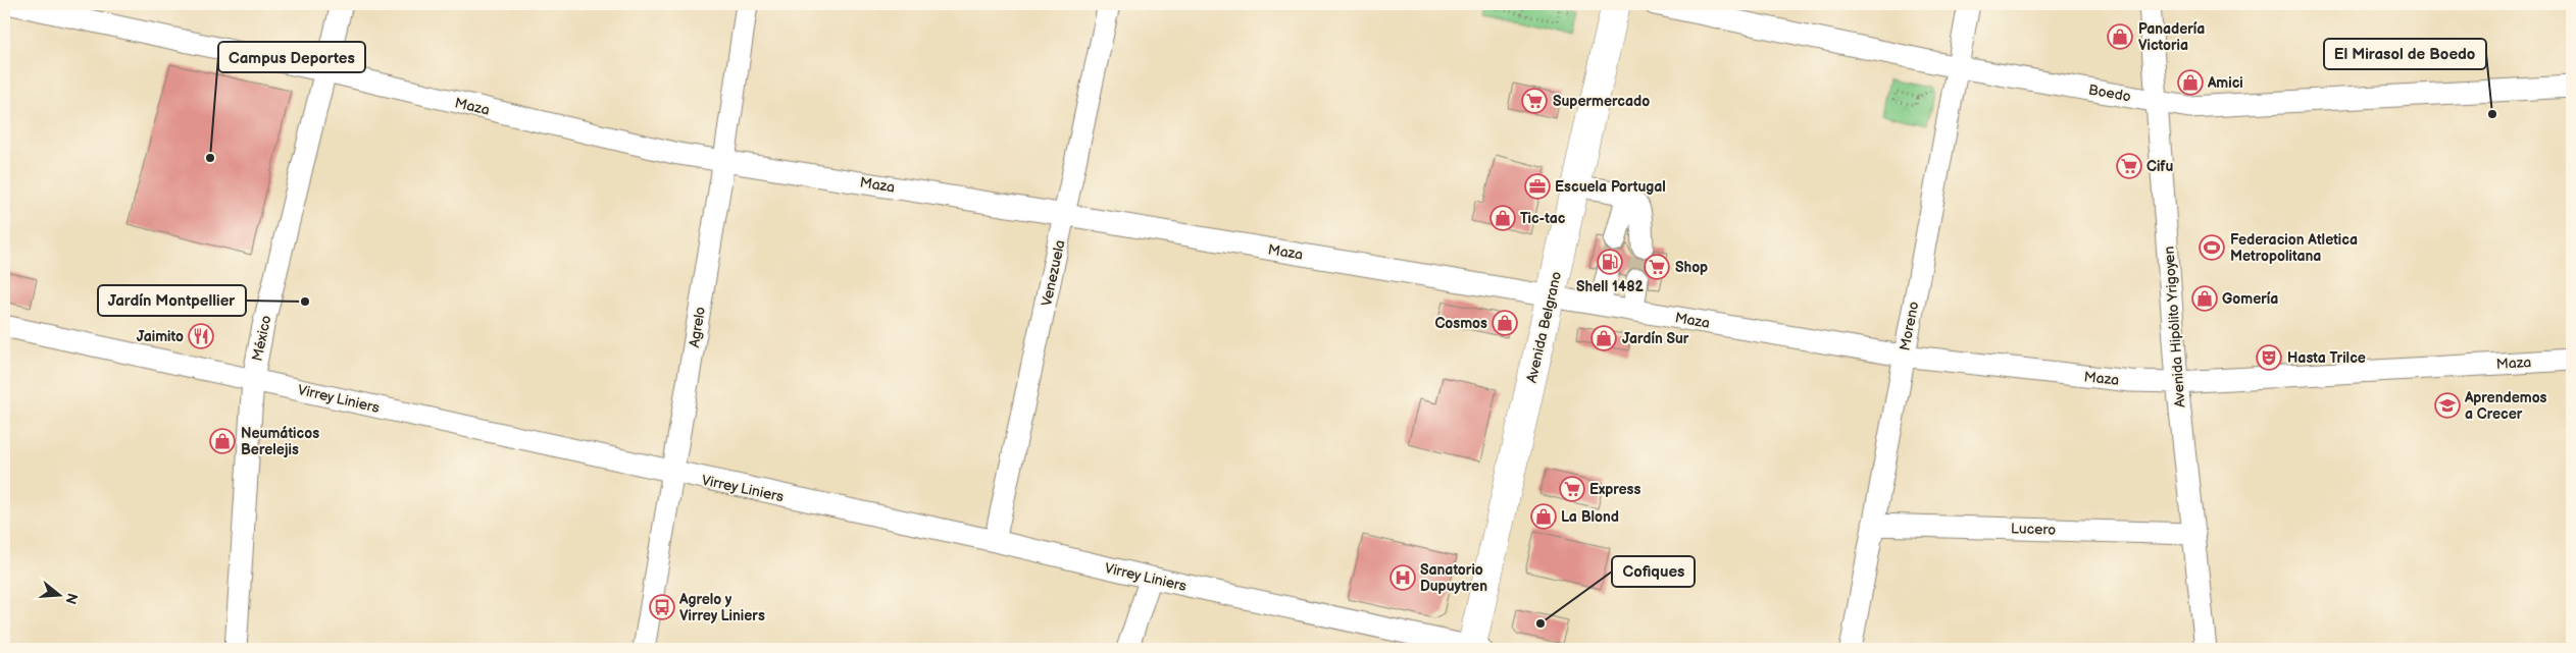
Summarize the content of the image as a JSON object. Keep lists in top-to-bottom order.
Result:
{
  "streets": {
    "main road": ["Avenida Belgrano"],
    "street": [
      "Boedo",
      "Maza",
      "Venezuela",
      "Moreno",
      "Agrelo",
      "Avenida Hipólito Yrigoyen",
      "México",
      "Virrey Liniers",
      "Lucero"
    ]
  },
  "crossings": [
    ["Boedo", "Moreno"],
    ["Boedo", "Avenida Hipólito Yrigoyen"],
    ["Maza", "Venezuela"],
    ["Maza", "Moreno"],
    ["Maza", "Agrelo"],
    ["Maza", "Avenida Belgrano"],
    ["Maza", "Avenida Hipólito Yrigoyen"],
    ["Maza", "México"],
    ["Venezuela", "Virrey Liniers"],
    ["Moreno", "Lucero"],
    ["Agrelo", "Virrey Liniers"],
    ["Avenida Belgrano", "Virrey Liniers"],
    ["Avenida Hipólito Yrigoyen", "Lucero"],
    ["México", "Virrey Liniers"]
  ],
  "places": {
    "shop": [
      "Panadería Victoria",
      "Amici",
      "Tic-tac",
      "Gomería",
      "Cosmos",
      "Jardín Sur",
      "Neumáticos Berelejis",
      "La Blond"
    ],
    "supermarket": [
      "Supermercado",
      "Cifu",
      "Shop",
      "Express"
    ],
    "other": [
      "El Mirasol de Boedo",
      "Campus Deportes",
      "Jardín Montpellier",
      "Cofiques"
    ],
    "office": ["Escuela Portugal"],
    "sports": ["Federacion Atletica Metropolitana"],
    "fuel station": ["Shell 1482"],
    "restaurant": ["Jaimito"],
    "theatre": ["Hasta Trilce"],
    "school or university": ["Aprendemos a Crecer"],
    "hospital": ["Sanatorio Dupuytren"],
    "bus stop": ["Agrelo y Virrey Liniers"]
  },
  "north": "right"
}
